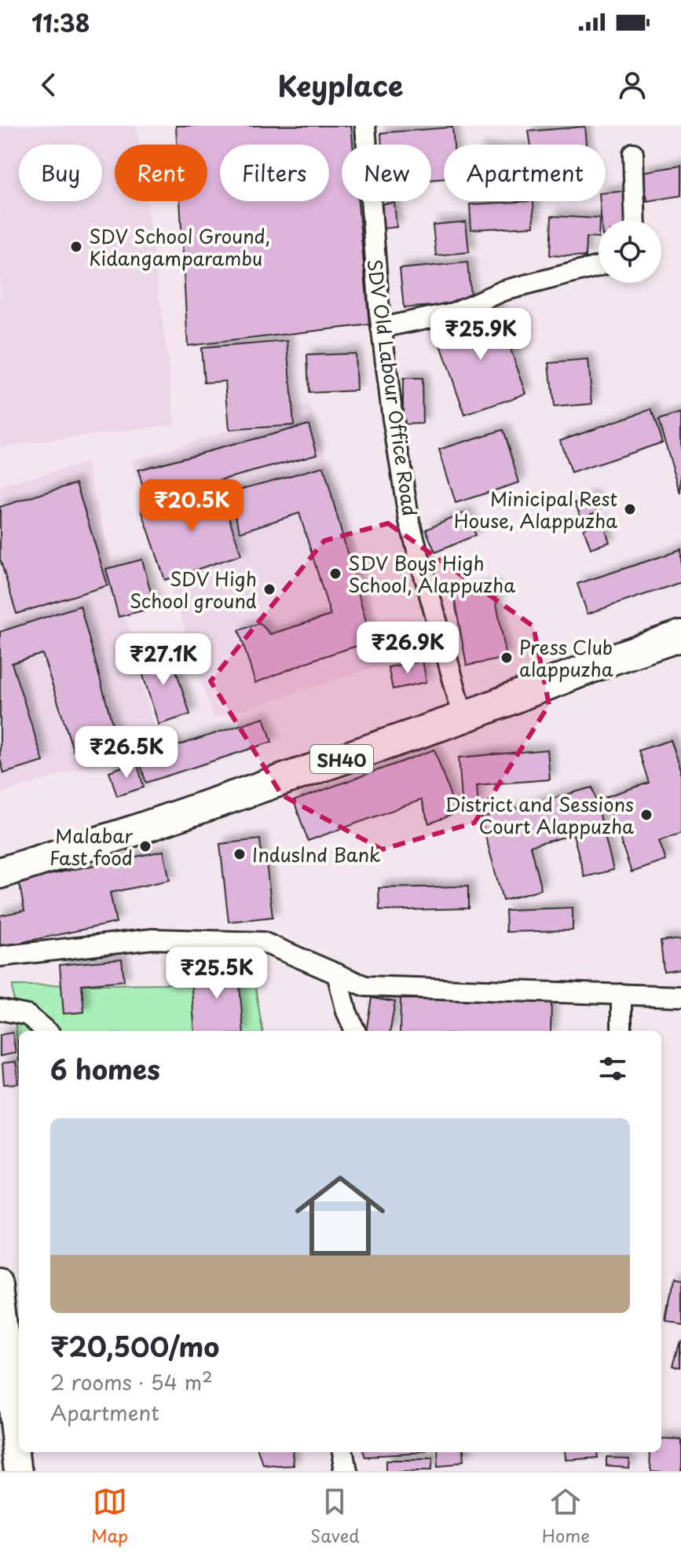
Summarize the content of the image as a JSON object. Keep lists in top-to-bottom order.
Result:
{
  "streets": {
    "main road": ["SH40"],
    "street": ["SDV Old Labour Office Road"]
  },
  "crossings": [
    ["SDV Old Labour Office Road", "SH40"]
  ],
  "places": [
    "SDV School Ground, Kidangamparambu",
    "Minicipal Rest House, Alappuzha",
    "SDV Boys High School, Alappuzha",
    "SDV High School ground",
    "Press Club alappuzha",
    "District and Sessions Court Alappuzha",
    "Malabar Fast food",
    "Induslnd Bank"
  ],
  "page": {
    "status": "11:38",
    "header": "Keyplace",
    "chip": [
      "Buy",
      "Rent",
      "Filters",
      "New",
      "Apartment"
    ],
    "price": [
      "₹25.9K",
      "₹20.5K",
      "₹26.9K",
      "₹27.1K",
      "₹26.5K",
      "₹25.5K"
    ],
    "heading": "6 homes",
    "list": [
      {
        "name": "₹20,500/mo",
        "note": "2 rooms · 54 m² · Apartment"
      }
    ],
    "tabs": ["Map", "Saved", "Home"]
  }
}
